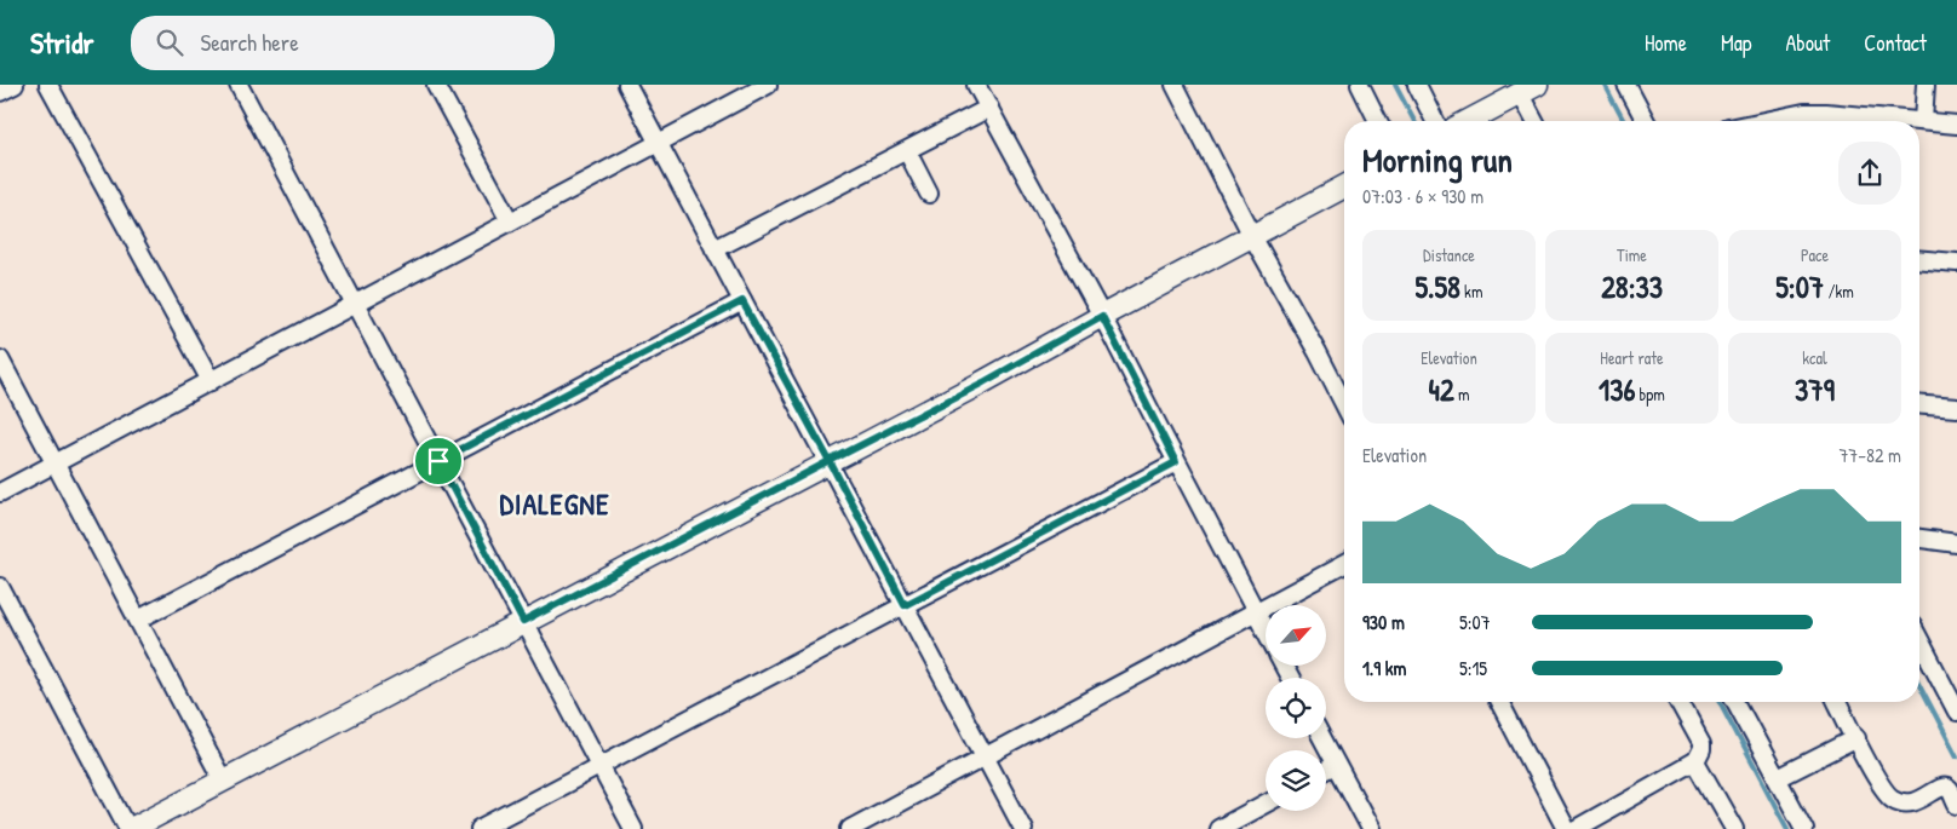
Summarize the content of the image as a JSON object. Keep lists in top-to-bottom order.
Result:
{
  "districts": ["DIALEGNE"],
  "north": "top right",
  "page": {
    "header": "Stridr",
    "search": "Search here",
    "nav": [
      "Home",
      "Map",
      "About",
      "Contact"
    ],
    "heading": ["Morning run", "07:03 · 6 × 930 m"],
    "stats": [
      ["Distance", "5.58 km"],
      ["Time", "28:33"],
      ["Pace", "5:07 /km"],
      ["Elevation", "42 m"],
      ["Heart rate", "136 bpm"],
      ["kcal", "379"]
    ],
    "chart": ["Elevation", "77–82 m"],
    "list": [
      {
        "name": "930 m",
        "note": "5:07"
      },
      {
        "name": "1.9 km",
        "note": "5:15"
      }
    ]
  }
}
